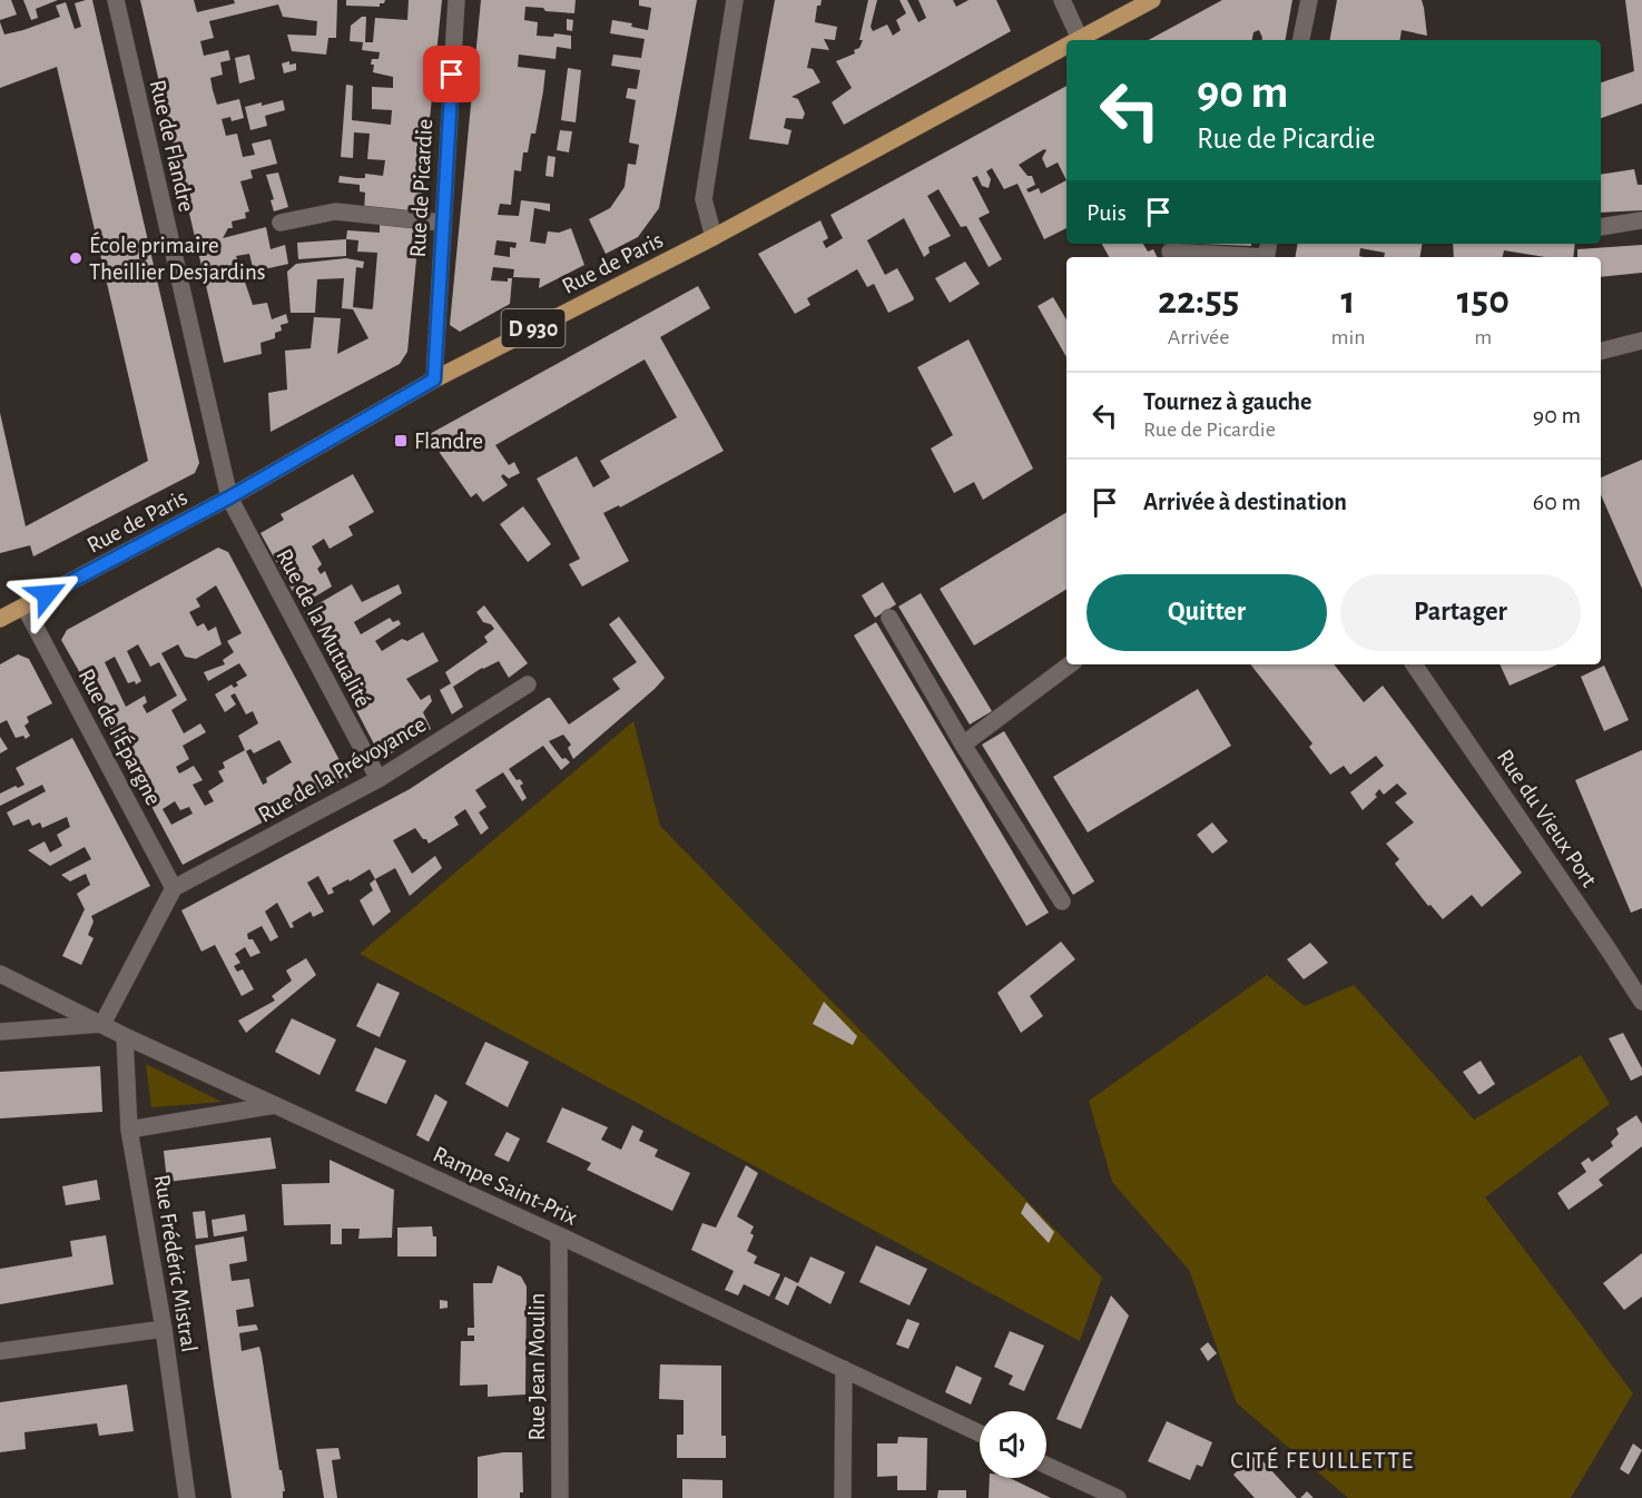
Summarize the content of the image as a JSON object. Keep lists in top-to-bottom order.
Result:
{
  "streets": {
    "main road": ["Rue de Paris", "D 930"],
    "street": [
      "Rue de Flandre",
      "Rue de Picardie",
      "Rue de la Mutualité",
      "Rue de l'Épargne",
      "Rue de la Prévoyance",
      "Rue du Vieux Port",
      "Rampe Saint-Prix",
      "Rue Frédéric Mistral",
      "Rue Jean Moulin"
    ]
  },
  "crossings": [
    ["Rue de Flandre", "Rue de Paris"],
    ["Rue de Flandre", "Rue de la Mutualité"],
    ["Rue de Picardie", "Rue de Paris"],
    ["Rue de Paris", "Rue de la Mutualité"],
    ["Rue de Paris", "Rue de l'Épargne"],
    ["Rue de la Mutualité", "Rue de la Prévoyance"],
    ["Rue de l'Épargne", "Rue de la Prévoyance"],
    ["Rampe Saint-Prix", "Rue Frédéric Mistral"],
    ["Rampe Saint-Prix", "Rue Jean Moulin"]
  ],
  "districts": ["CITÉ FEUILLETTE"],
  "places": {
    "other": ["École primaire Theillier Desjardins"],
    "transit": ["Flandre"]
  },
  "page": {
    "turn": ["90 m", "Rue de Picardie"],
    "then": "Puis",
    "eta": [
      "22:55",
      "Arrivée",
      "1",
      "min",
      "150",
      "m"
    ],
    "list": [
      {
        "name": "Tournez à gauche",
        "note": "Rue de Picardie",
        "value": "90 m"
      },
      {
        "name": "Arrivée à destination",
        "value": "60 m"
      }
    ],
    "buttons": ["Quitter", "Partager"]
  }
}
